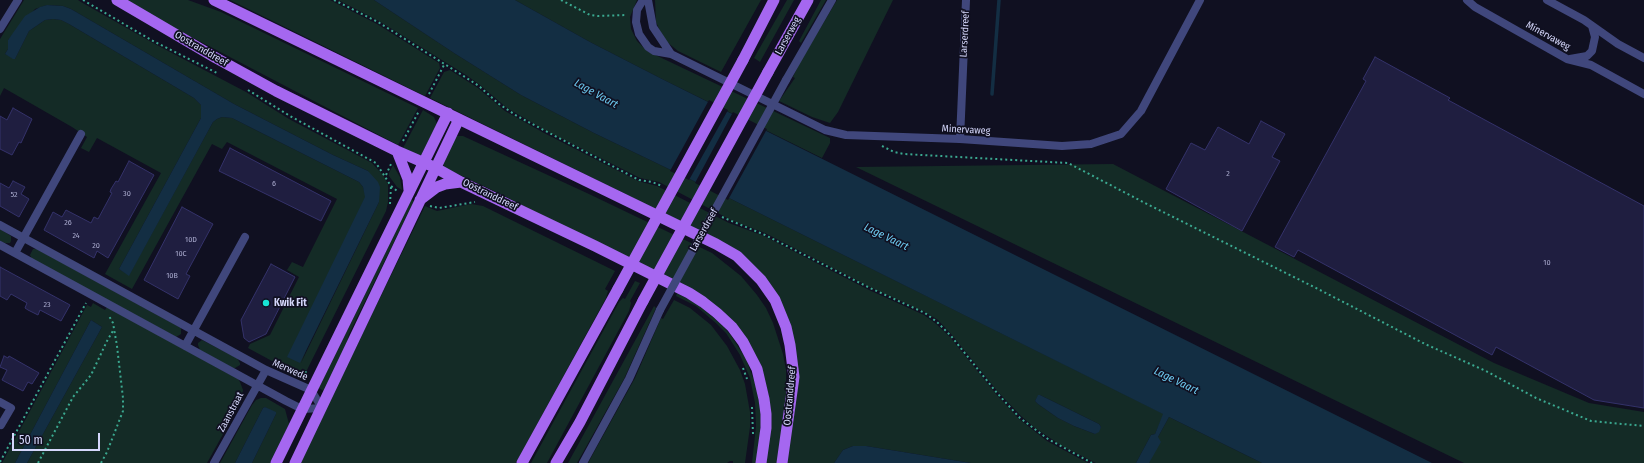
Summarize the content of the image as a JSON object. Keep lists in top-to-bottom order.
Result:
{
  "streets": {
    "main road": ["Larserdreef", "Larserweg", "Oostranddreef"],
    "street": ["Minervaweg", "Merwede", "Zaanstraat"]
  },
  "crossings": [
    ["Larserdreef", "Larserweg"],
    ["Larserdreef", "Minervaweg"],
    ["Merwede", "Zaanstraat"]
  ],
  "water": ["Lage Vaart"],
  "places": ["Kwik Fit"],
  "house_numbers": [
    "2",
    "6",
    "30",
    "52",
    "26",
    "24",
    "10D",
    "20",
    "10C",
    "10",
    "10B",
    "23"
  ],
  "scale_bar": "50 m"
}
